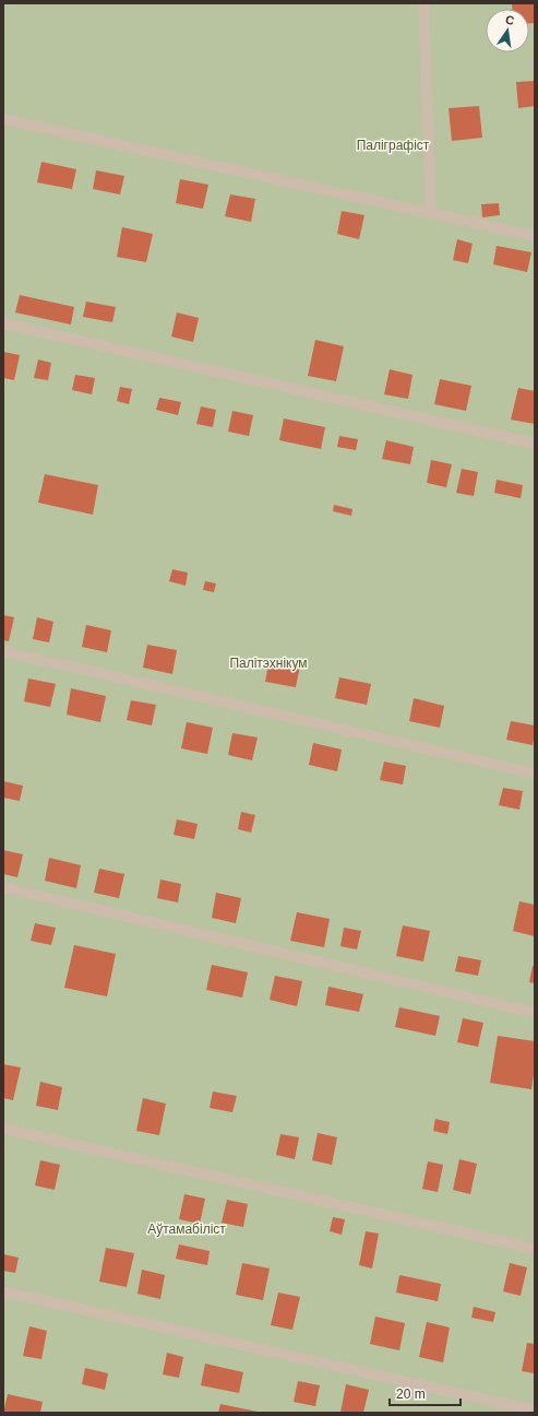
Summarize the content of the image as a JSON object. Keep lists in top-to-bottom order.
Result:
{
  "parks": ["Паліграфіст", "Палітэхнікум", "Аўтамабіліст"],
  "scale_bar": "20 m",
  "north": "top"
}
